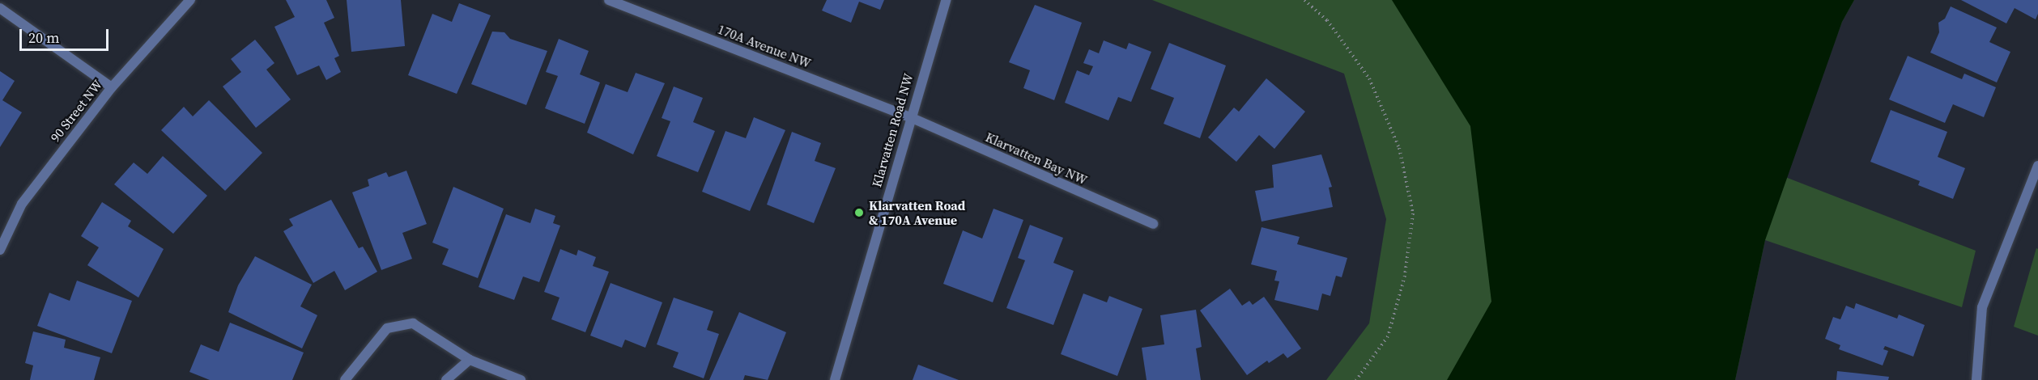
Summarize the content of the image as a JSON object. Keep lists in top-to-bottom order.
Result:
{
  "streets": {
    "street": [
      "170A Avenue NW",
      "90 Street NW",
      "Klarvatten Road NW",
      "Klarvatten Bay NW"
    ]
  },
  "crossings": [
    ["170A Avenue NW", "Klarvatten Road NW"],
    ["170A Avenue NW", "Klarvatten Bay NW"],
    ["Klarvatten Road NW", "Klarvatten Bay NW"]
  ],
  "places": ["Klarvatten Road & 170A Avenue"],
  "scale_bar": "20 m"
}
